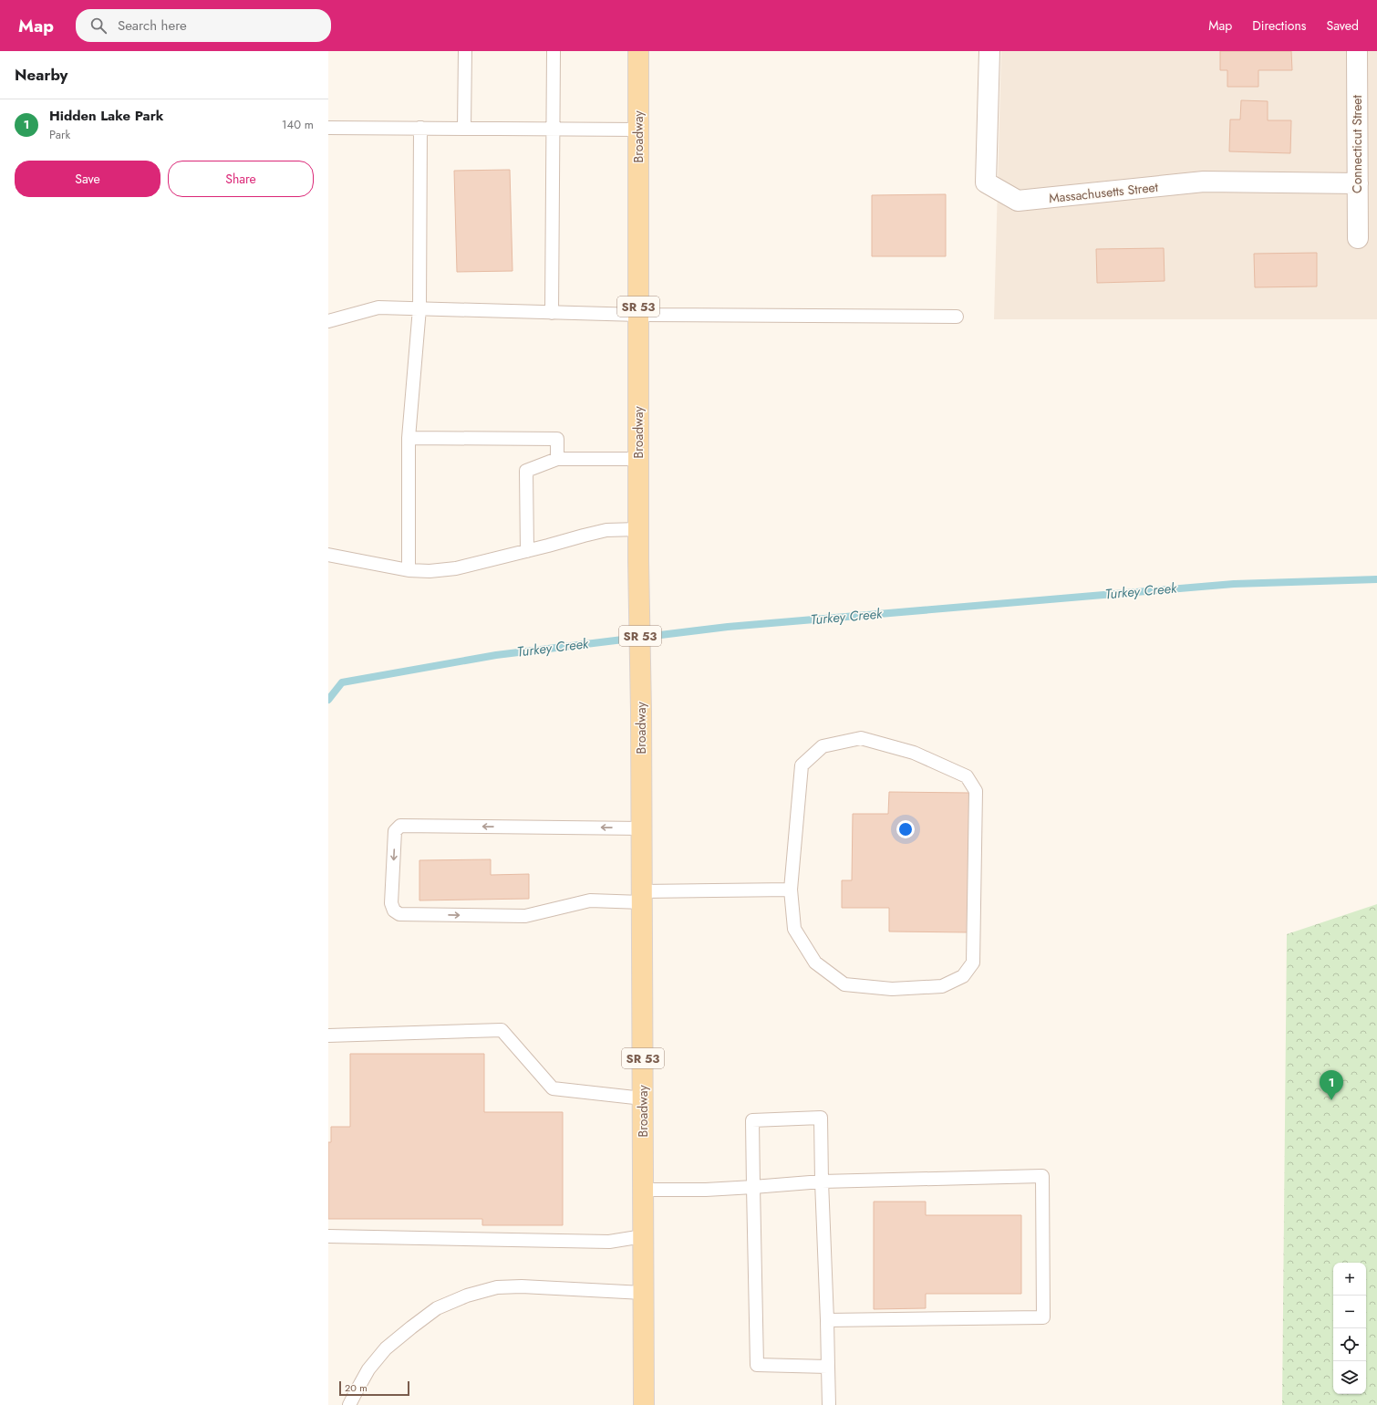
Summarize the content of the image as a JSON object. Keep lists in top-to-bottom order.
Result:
{
  "streets": {
    "main road": ["Broadway", "SR 53"],
    "street": ["Connecticut Street", "Massachusetts Street"]
  },
  "crossings": [
    ["Connecticut Street", "Massachusetts Street"]
  ],
  "water": ["Turkey Creek"],
  "scale_bar": "20 m",
  "page": {
    "header": "Map",
    "search": "Search here",
    "nav": ["Map", "Directions", "Saved"],
    "heading": "Nearby",
    "list": [
      {
        "mark": "1",
        "name": "Hidden Lake Park",
        "note": "Park",
        "value": "140 m"
      }
    ],
    "buttons": ["Save", "Share"],
    "pins": "1",
    "map_buttons": ["+", "−"],
    "scale": "20 m"
  }
}
